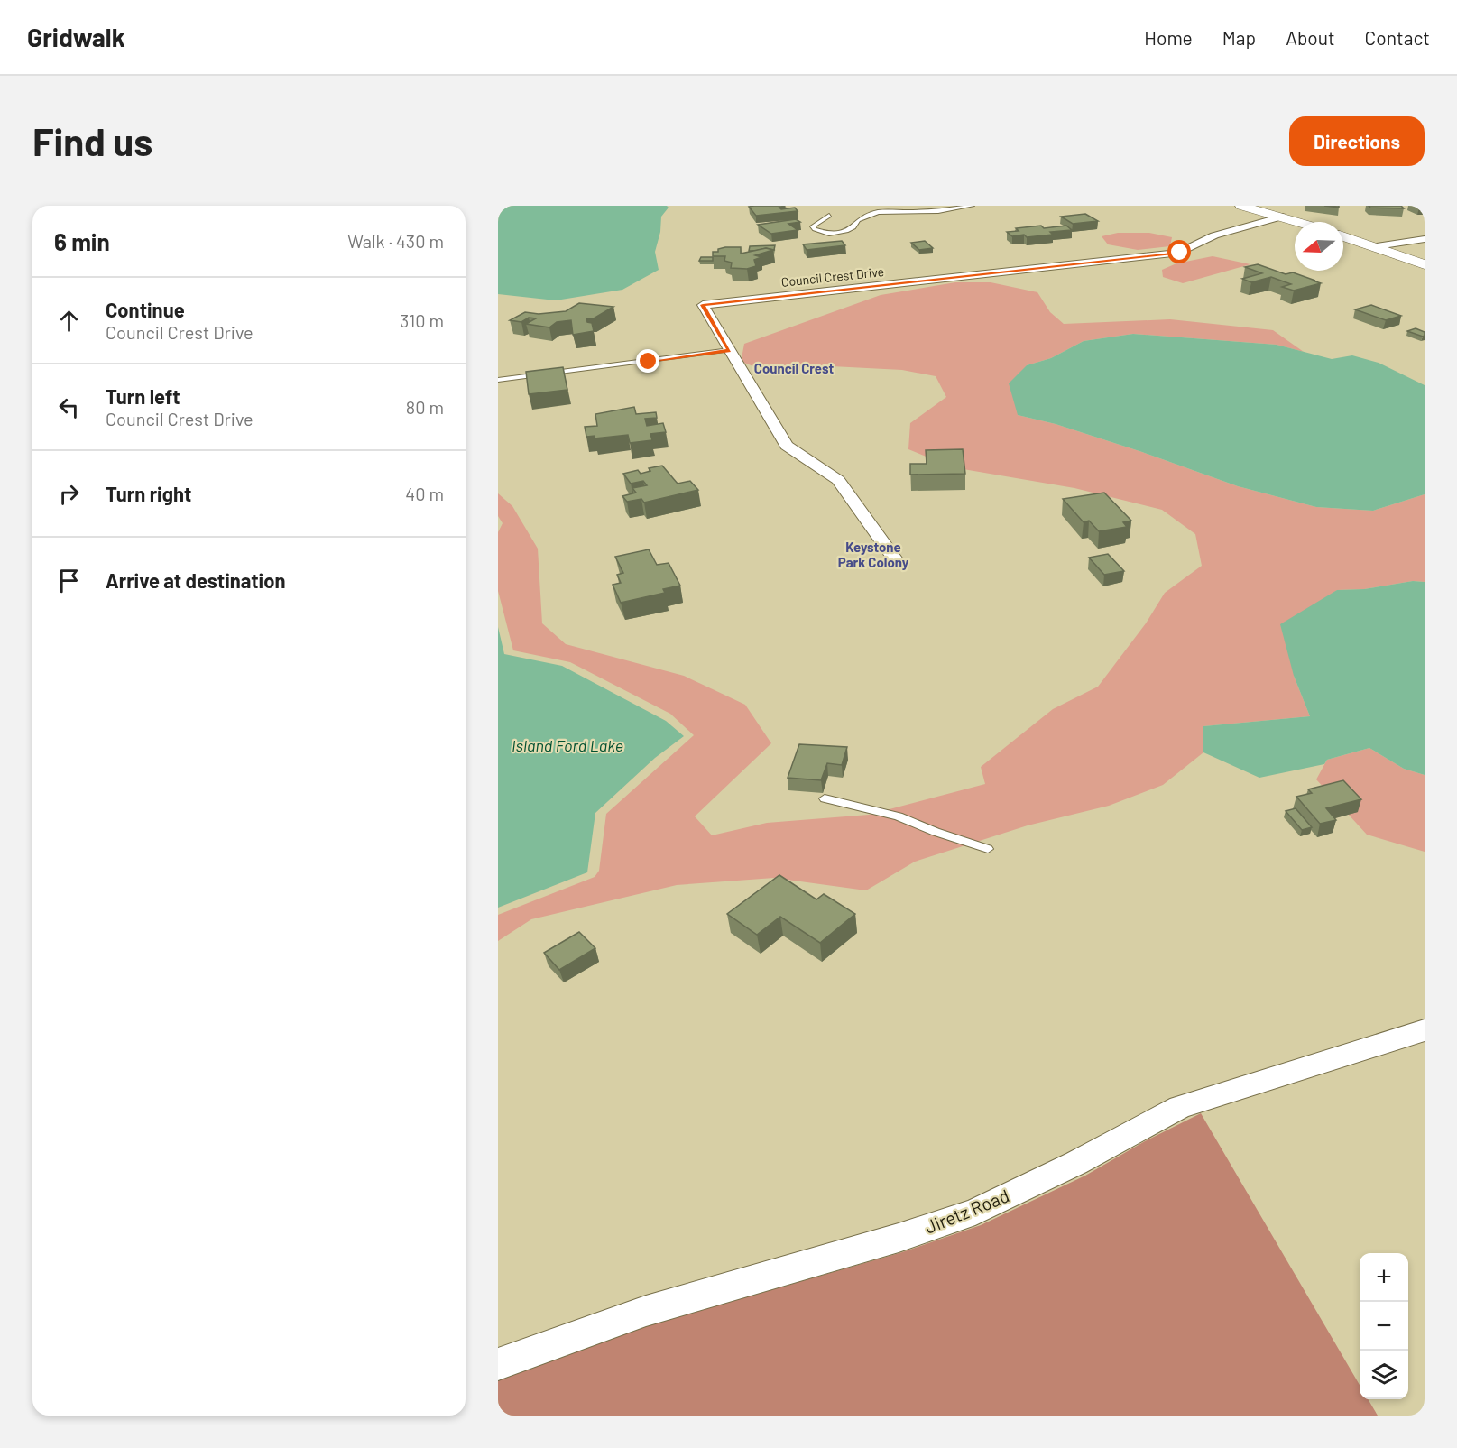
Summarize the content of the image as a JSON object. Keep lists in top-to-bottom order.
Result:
{
  "streets": {
    "street": ["Council Crest Drive", "Jiretz Road"]
  },
  "districts": ["Council Crest", "Keystone Park Colony"],
  "water": ["Island Ford Lake"],
  "north": "left",
  "page": {
    "header": "Gridwalk",
    "nav": [
      "Home",
      "Map",
      "About",
      "Contact"
    ],
    "buttons": "Directions",
    "title": "Find us",
    "heading": ["6 min", "Walk · 430 m"],
    "list": [
      ["Continue", "Council Crest Drive", "310 m"],
      ["Turn left", "Council Crest Drive", "80 m"],
      ["Turn right", "40 m"],
      "Arrive at destination"
    ],
    "map_buttons": ["+", "−"]
  }
}
